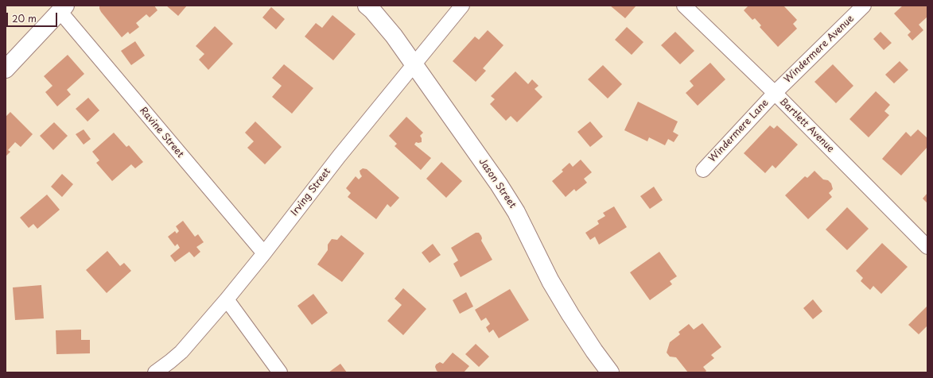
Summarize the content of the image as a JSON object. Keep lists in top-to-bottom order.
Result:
{
  "streets": {
    "street": [
      "Windermere Avenue",
      "Bartlett Avenue",
      "Windermere Lane",
      "Ravine Street",
      "Jason Street",
      "Irving Street"
    ]
  },
  "crossings": [
    ["Windermere Avenue", "Bartlett Avenue"],
    ["Windermere Avenue", "Windermere Lane"],
    ["Bartlett Avenue", "Windermere Lane"],
    ["Ravine Street", "Irving Street"],
    ["Jason Street", "Irving Street"]
  ],
  "scale_bar": "20 m"
}
